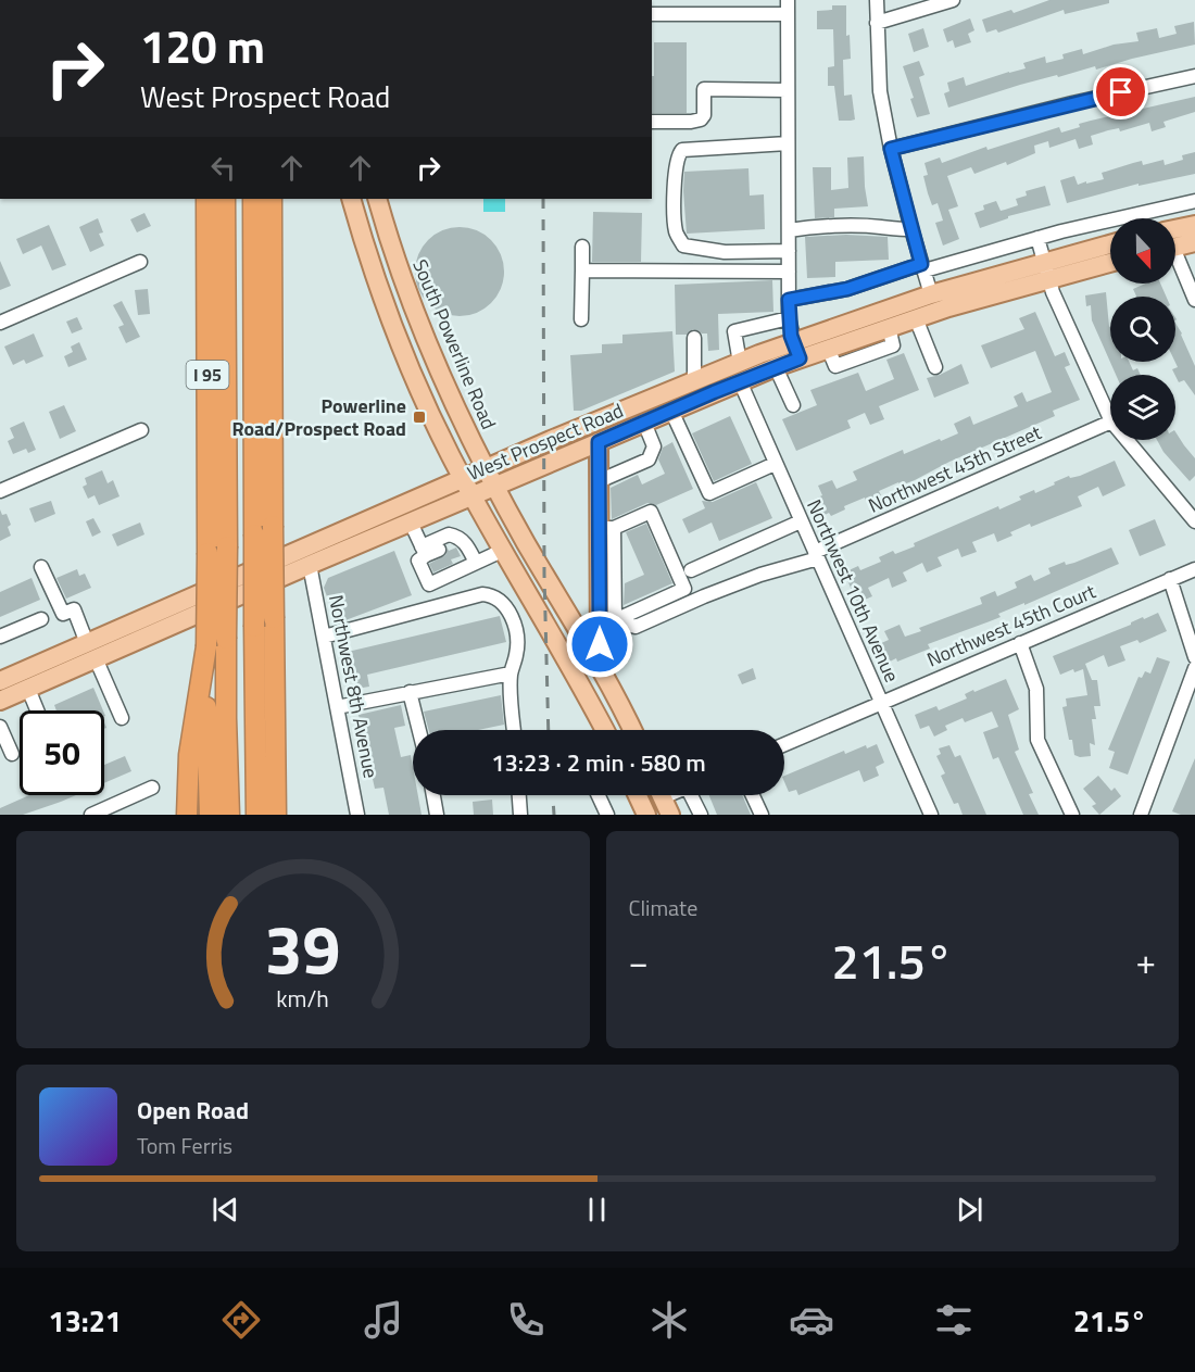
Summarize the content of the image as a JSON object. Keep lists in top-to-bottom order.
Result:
{
  "streets": {
    "highway": ["I 95"],
    "main road": ["South Powerline Road", "West Prospect Road"],
    "street": [
      "Northwest 45th Street",
      "Northwest 10th Avenue",
      "Northwest 45th Court",
      "Northwest 8th Avenue"
    ]
  },
  "crossings": [
    ["South Powerline Road", "West Prospect Road"],
    ["West Prospect Road", "Northwest 10th Avenue"],
    ["West Prospect Road", "Northwest 8th Avenue"],
    ["Northwest 45th Street", "Northwest 10th Avenue"],
    ["Northwest 10th Avenue", "Northwest 45th Court"]
  ],
  "places": {
    "transit": ["Powerline Road/Prospect Road"]
  },
  "north": "bottom",
  "page": {
    "turn": ["120 m", "West Prospect Road"],
    "limit": "50",
    "trip": "13:23 · 2 min · 580 m",
    "tile": "Climate",
    "heat": ["−", "21.5°", "+"],
    "song": ["Open Road", "Tom Ferris"],
    "tabs": ["13:21", "21.5°"],
    "gauge": ["39", "km/h"]
  }
}
